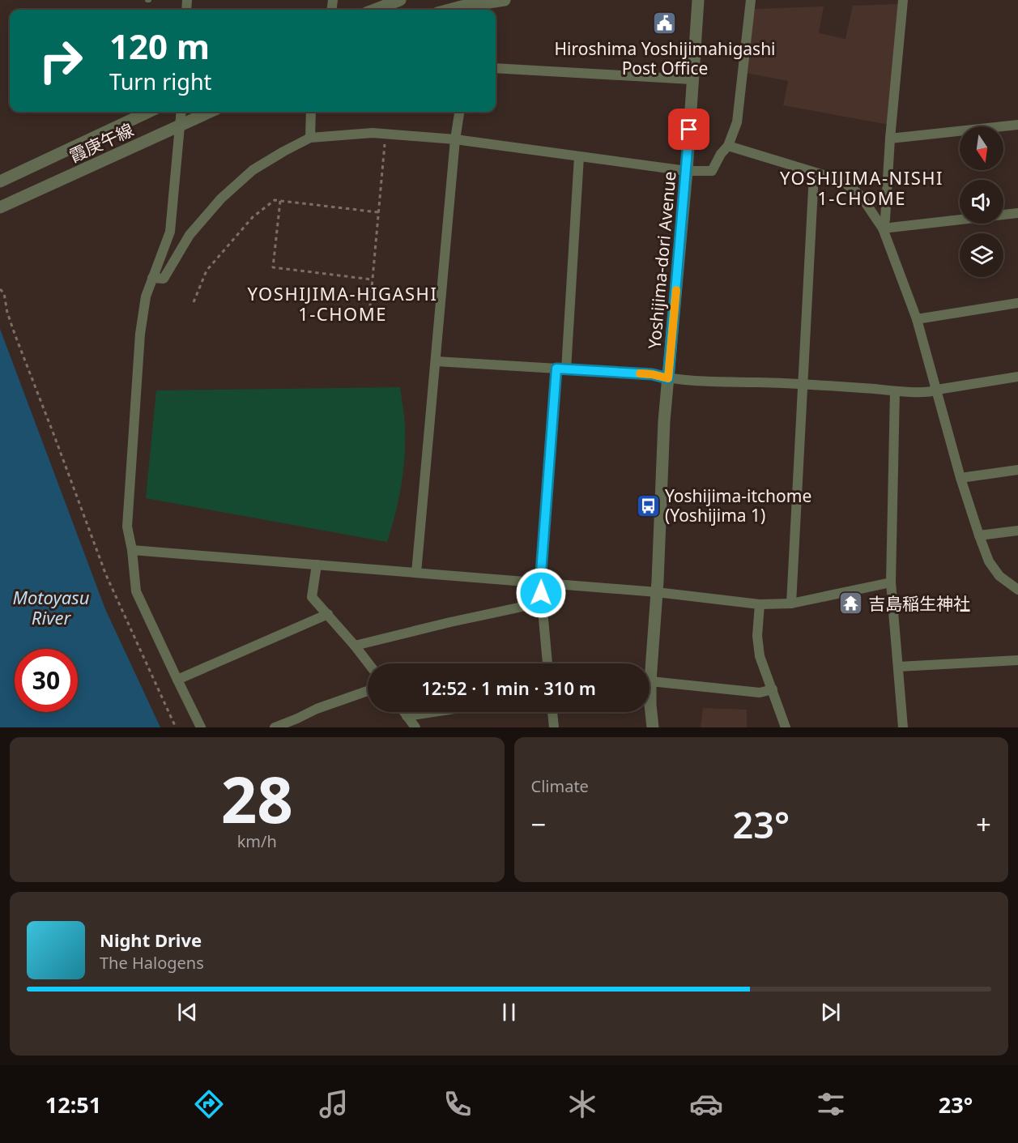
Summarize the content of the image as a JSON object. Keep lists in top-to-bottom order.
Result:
{
  "streets": {
    "street": ["霞庚午線", "Yoshijima-dori Avenue"]
  },
  "districts": ["YOSHIJIMA-NISHI 1-CHOME", "YOSHIJIMA-HIGASHI 1-CHOME"],
  "water": ["Motoyasu River"],
  "places": {
    "public building": ["Hiroshima Yoshijimahigashi Post Office"],
    "bus stop": ["Yoshijima-itchome (Yoshijima 1)"],
    "temple": ["吉島稲生神社"]
  },
  "north": "bottom",
  "page": {
    "turn": ["120 m", "Turn right"],
    "limit": "30",
    "trip": "12:52 · 1 min · 310 m",
    "tile": [
      ["28", "km/h"],
      "Climate"
    ],
    "heat": ["−", "23°", "+"],
    "song": ["Night Drive", "The Halogens"],
    "tabs": ["12:51", "23°"]
  }
}
